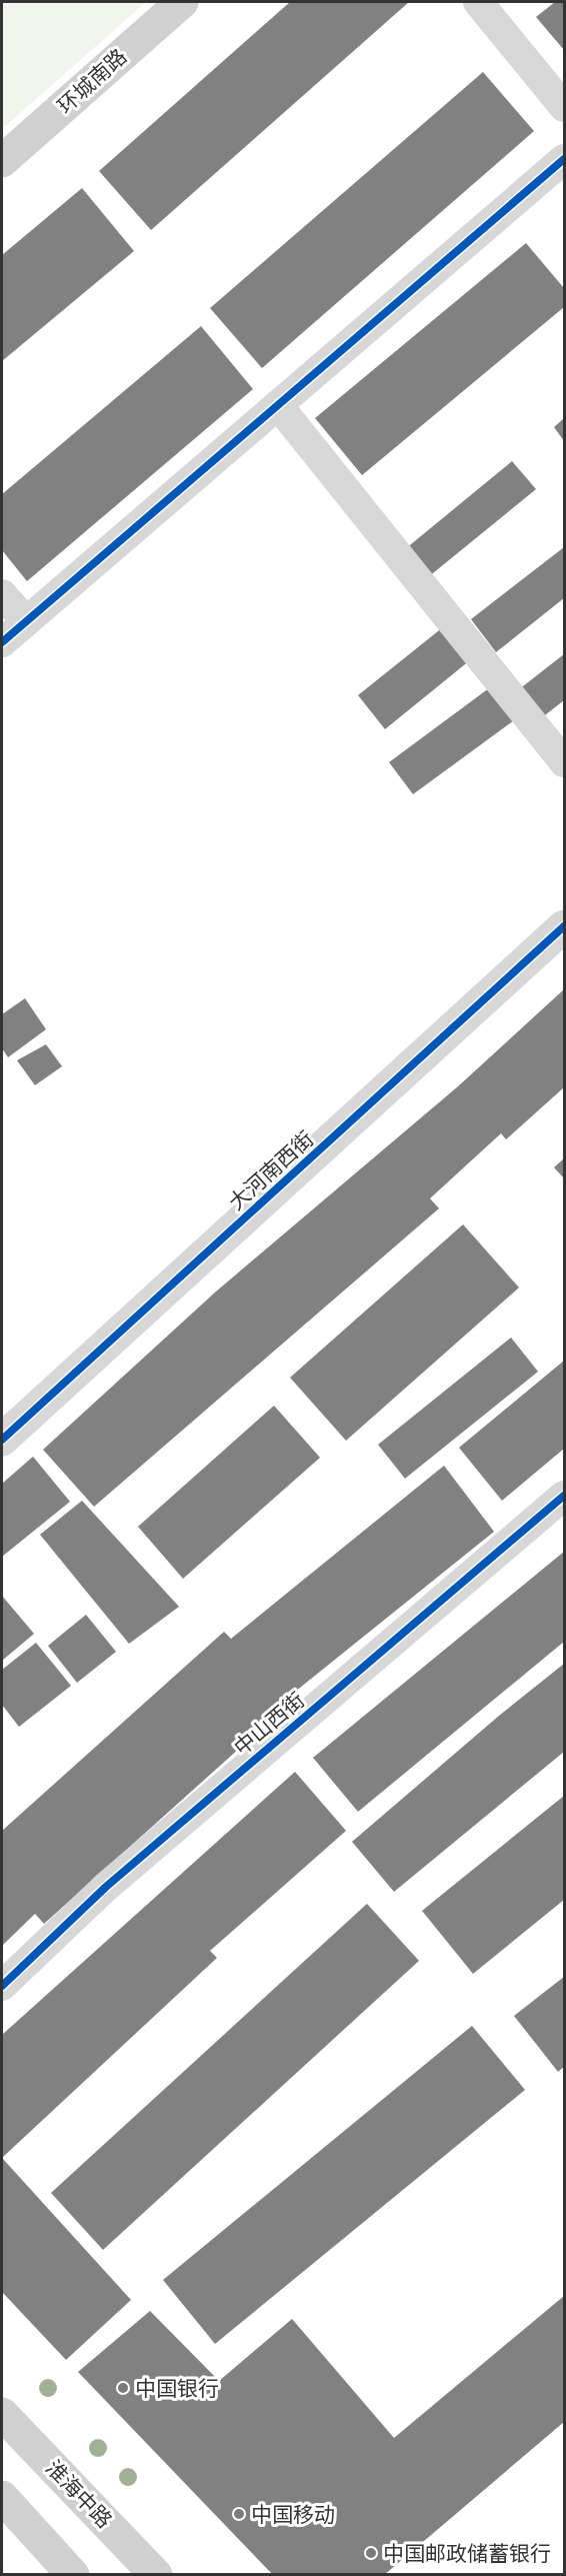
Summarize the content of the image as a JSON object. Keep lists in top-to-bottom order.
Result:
{
  "streets": {
    "main road": ["环城南路", "淮海中路"],
    "street": ["大河南西街", "中山西街"]
  },
  "places": ["中国银行", "中国移动", "中国邮政储蓄银行"]
}
